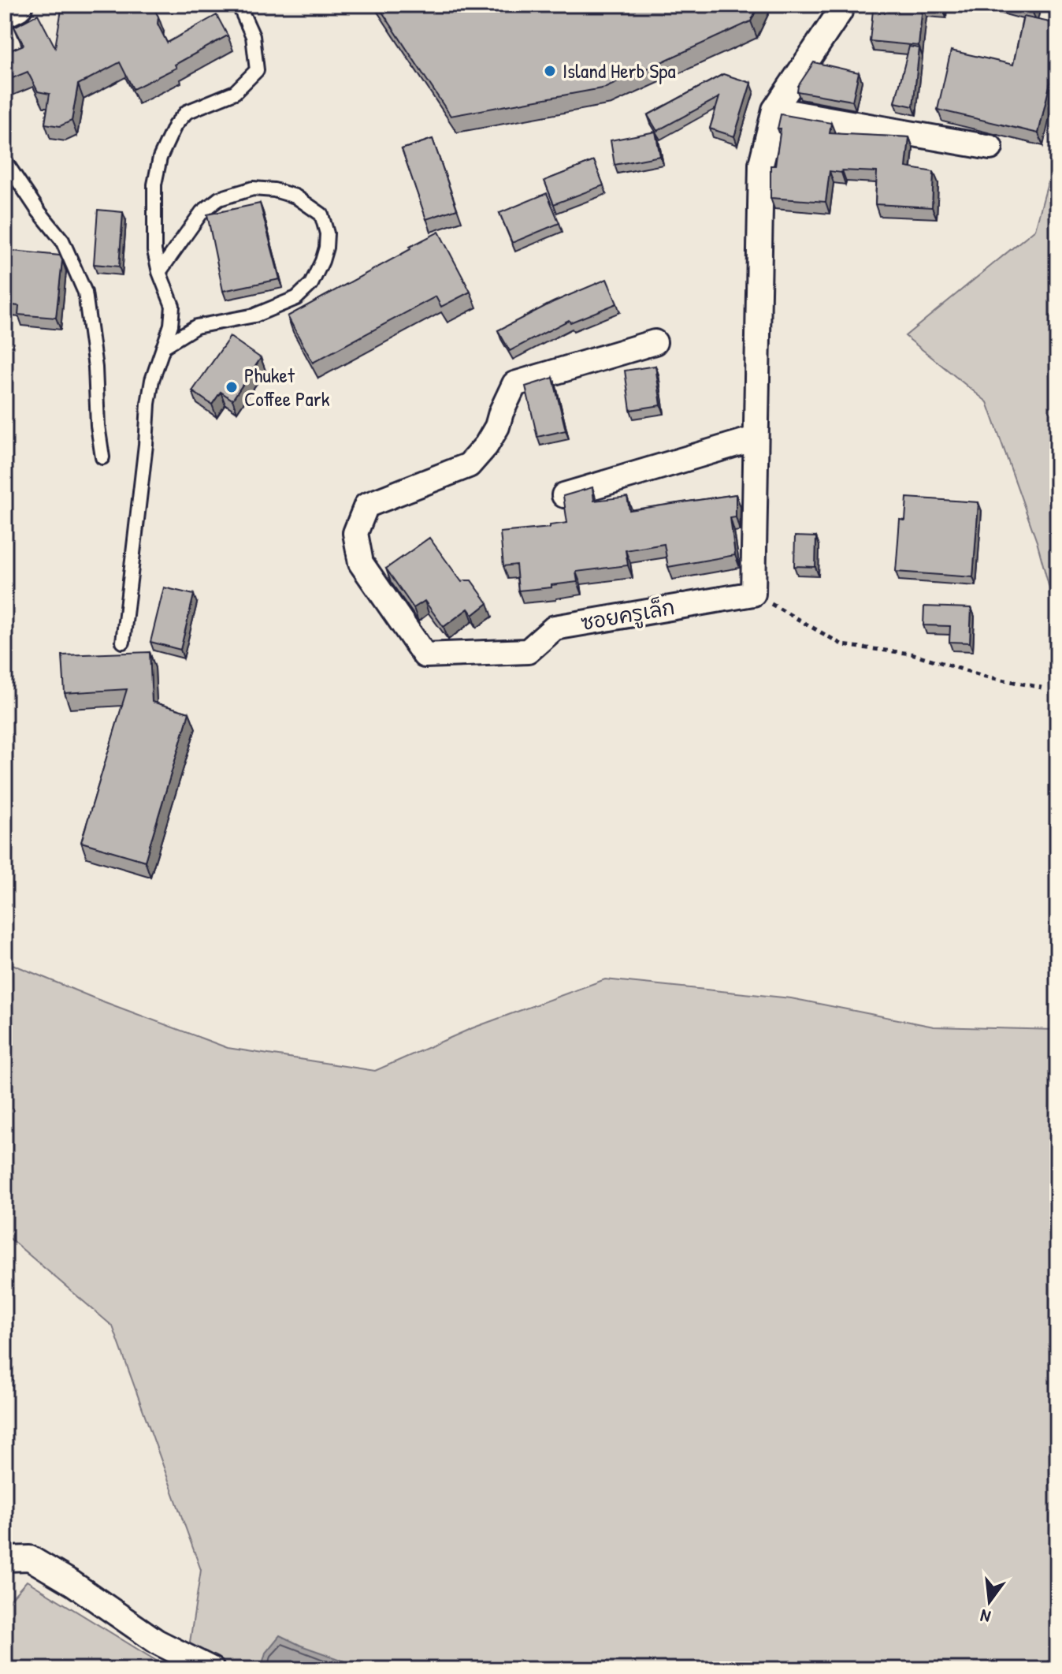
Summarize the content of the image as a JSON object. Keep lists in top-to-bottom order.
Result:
{
  "streets": {
    "street": ["ซอยครูเล็ก"]
  },
  "places": ["Island Herb Spa", "Phuket Coffee Park"],
  "north": "bottom"
}
